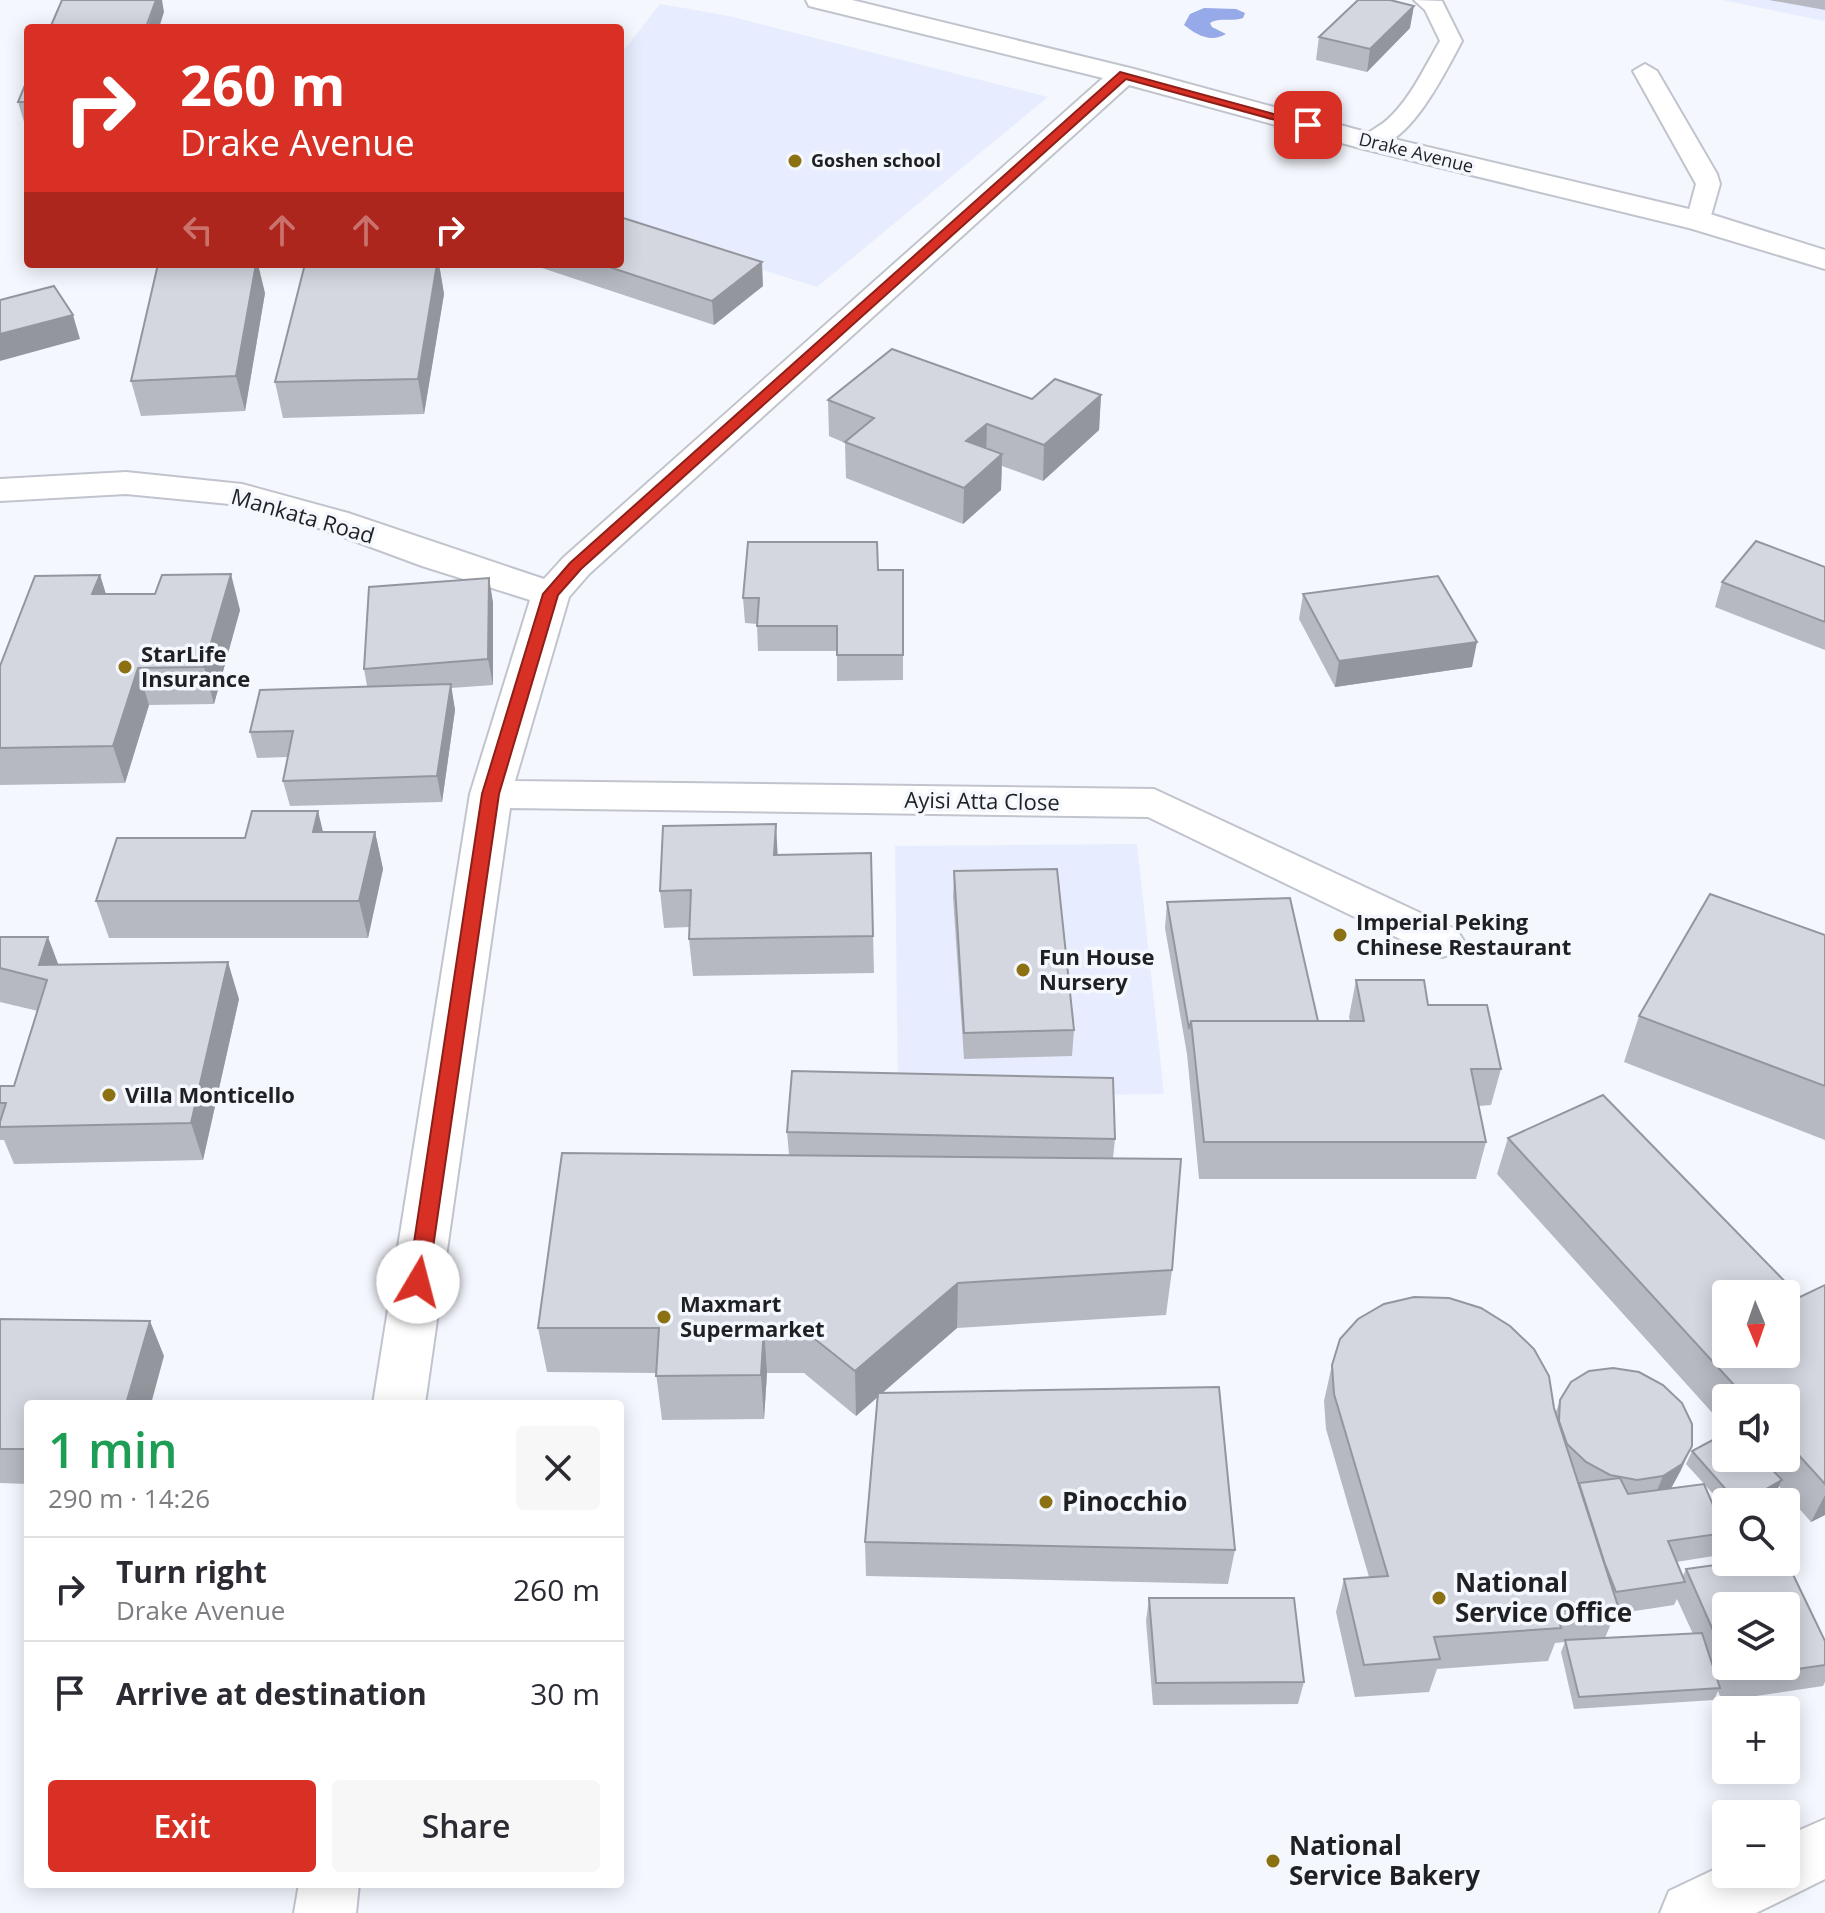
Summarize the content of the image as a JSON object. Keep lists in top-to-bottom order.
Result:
{
  "streets": {
    "street": ["Drake Avenue", "Mankata Road", "Ayisi Atta Close"]
  },
  "places": [
    "Goshen school",
    "StarLife Insurance",
    "Imperial Peking Chinese Restaurant",
    "Fun House Nursery",
    "Villa Monticello",
    "Maxmart Supermarket",
    "Pinocchio",
    "National Service Office",
    "National Service Bakery"
  ],
  "north": "bottom",
  "page": {
    "turn": ["260 m", "Drake Avenue"],
    "map_buttons": ["+", "−"],
    "heading": ["1 min", "290 m · 14:26"],
    "list": [
      {
        "name": "Turn right",
        "note": "Drake Avenue",
        "value": "260 m"
      },
      {
        "name": "Arrive at destination",
        "value": "30 m"
      }
    ],
    "buttons": ["Exit", "Share"]
  }
}
